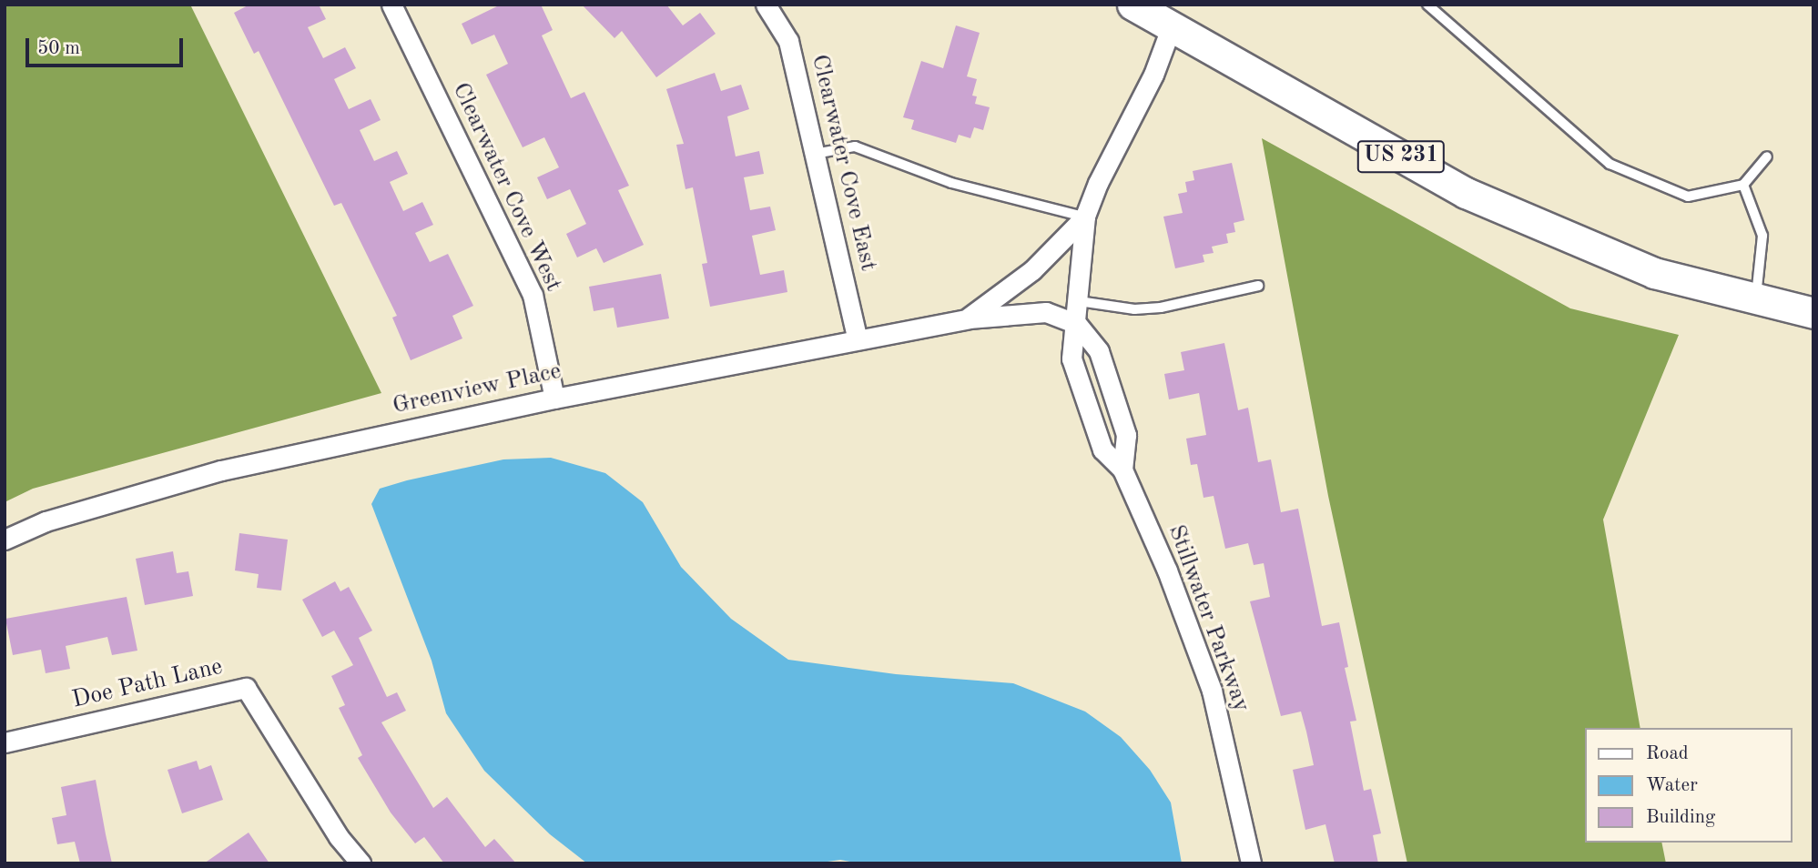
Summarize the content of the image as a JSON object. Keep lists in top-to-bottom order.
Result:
{
  "streets": {
    "main road": ["US 231"],
    "street": [
      "Clearwater Cove East",
      "Clearwater Cove West",
      "Greenview Place",
      "Stillwater Parkway",
      "Doe Path Lane"
    ]
  },
  "crossings": [
    ["US 231", "Stillwater Parkway"],
    ["Clearwater Cove East", "Greenview Place"],
    ["Clearwater Cove West", "Greenview Place"],
    ["Greenview Place", "Stillwater Parkway"]
  ],
  "legend": ["Road", "Water", "Building"],
  "scale_bar": "50 m"
}
